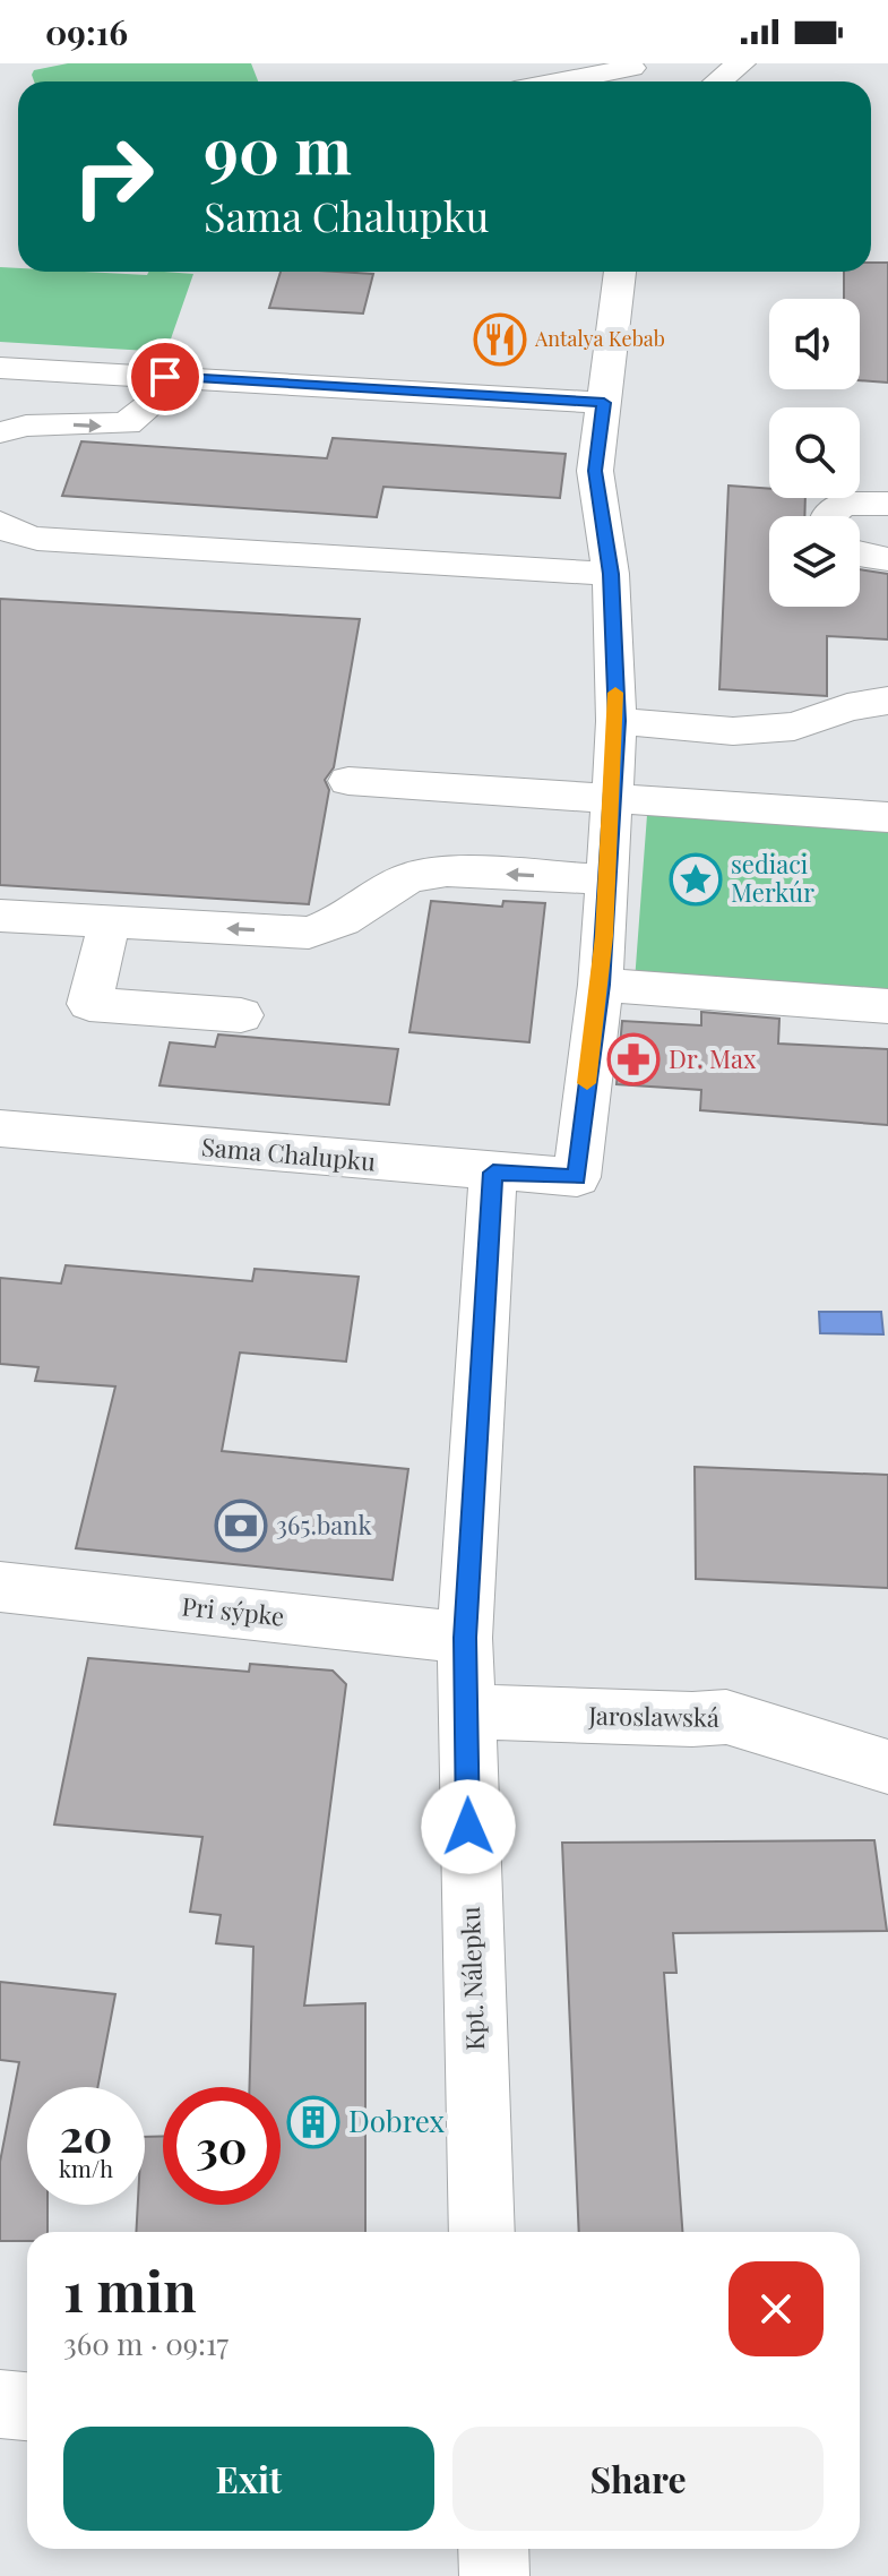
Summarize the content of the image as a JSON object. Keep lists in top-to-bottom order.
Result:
{
  "streets": {
    "street": [
      "Sama Chalupku",
      "Pri sýpke",
      "Jaroslawská",
      "Kpt. Nálepku"
    ]
  },
  "crossings": [
    ["Sama Chalupku", "Kpt. Nálepku"],
    ["Pri sýpke", "Kpt. Nálepku"],
    ["Jaroslawská", "Kpt. Nálepku"]
  ],
  "places": {
    "restaurant": ["Antalya Kebab"],
    "place": ["sediaci Merkúr"],
    "pharmacy": ["Dr. Max"],
    "bank": ["365.bank"],
    "building": ["Dobrex"]
  },
  "page": {
    "status": "09:16",
    "turn": ["90 m", "Sama Chalupku"],
    "speed": "20 km/h",
    "limit": "30",
    "heading": ["1 min", "360 m · 09:17"],
    "buttons": ["Exit", "Share"]
  }
}
